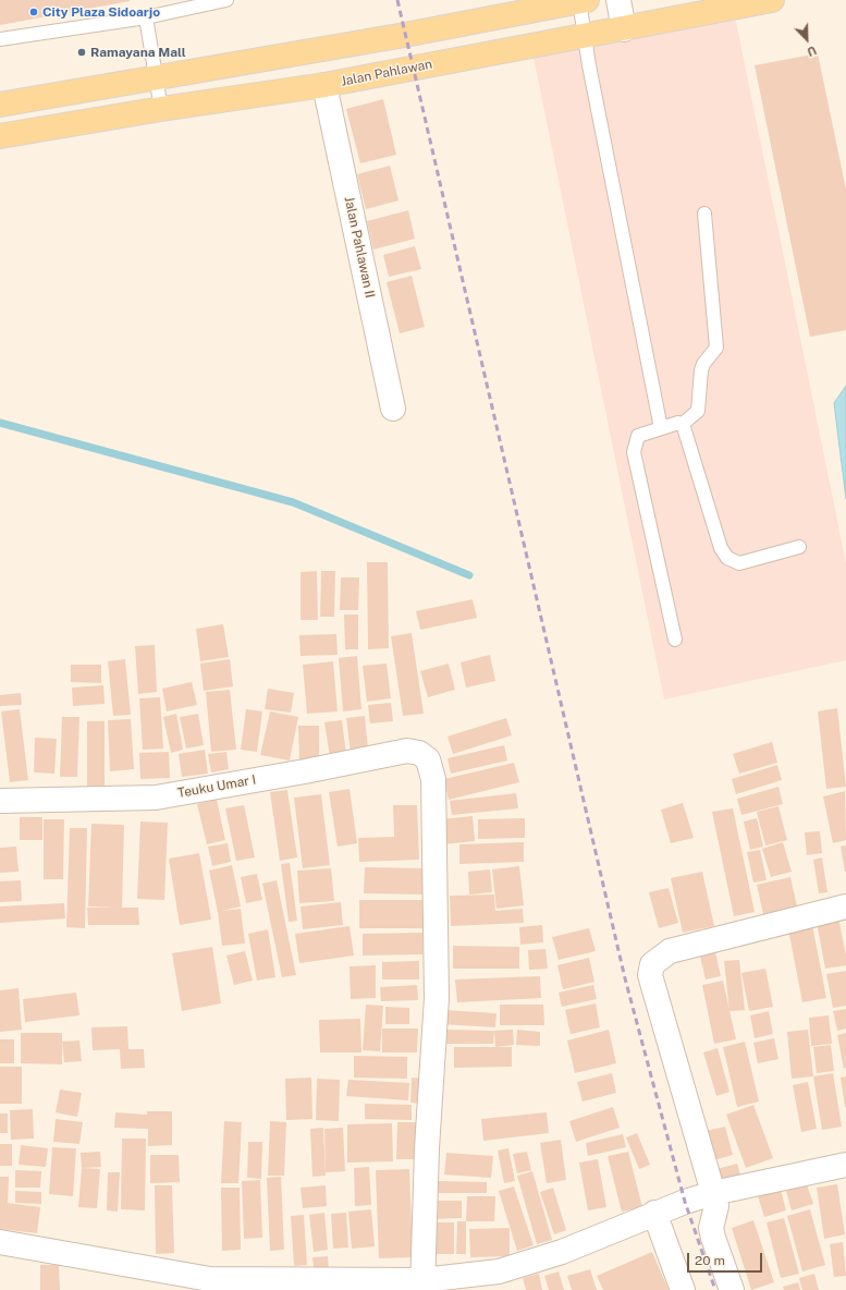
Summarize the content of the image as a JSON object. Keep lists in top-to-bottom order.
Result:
{
  "streets": {
    "main road": ["Jalan Pahlawan"],
    "street": ["Jalan Pahlawan II", "Teuku Umar I"]
  },
  "crossings": [
    ["Jalan Pahlawan", "Jalan Pahlawan II"]
  ],
  "places": ["City Plaza Sidoarjo", "Ramayana Mall"],
  "scale_bar": "20 m",
  "north": "bottom right"
}
